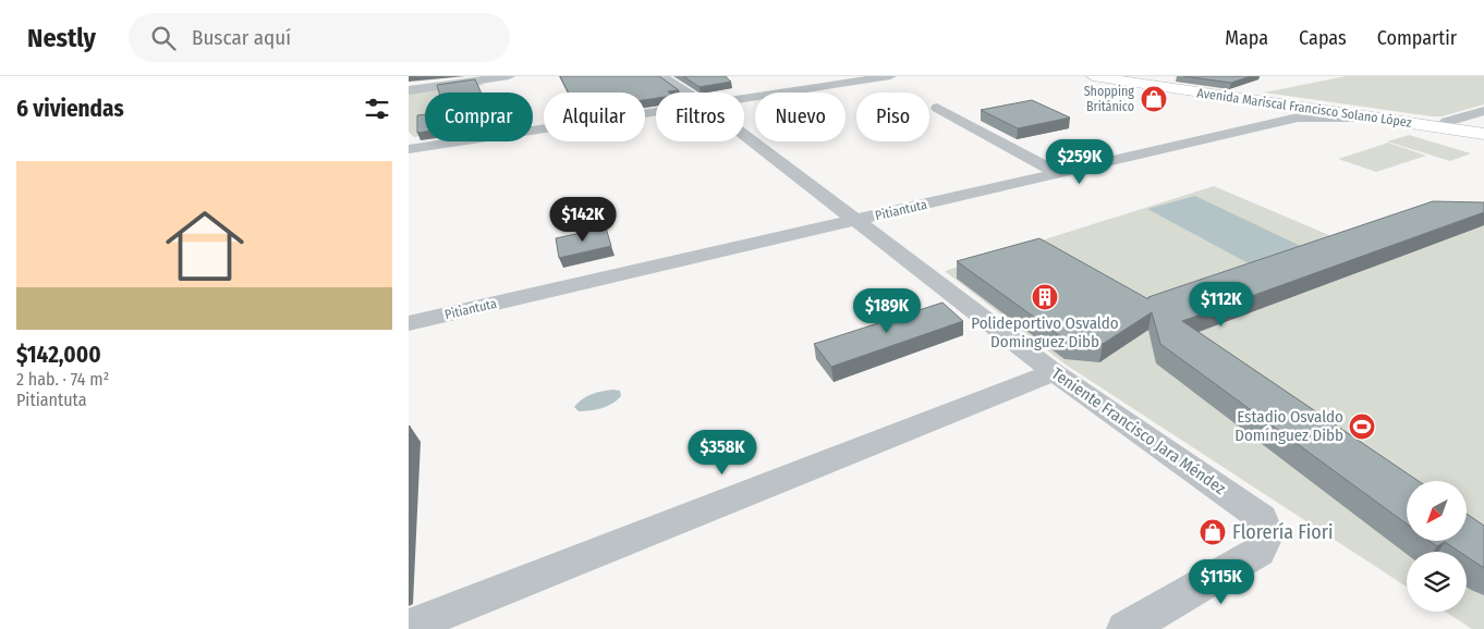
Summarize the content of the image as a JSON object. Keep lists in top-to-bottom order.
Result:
{
  "streets": {
    "highway": ["Avenida Mariscal Francisco Solano López"],
    "street": ["Pitiantuta", "Teniente Francisco Jara Méndez"]
  },
  "crossings": [
    ["Avenida Mariscal Francisco Solano López", "Pitiantuta"],
    ["Pitiantuta", "Teniente Francisco Jara Méndez"]
  ],
  "places": {
    "shop": ["Shopping Británico", "Florería Fiori"],
    "building": ["Polideportivo Osvaldo Dominguez Dibb"],
    "sports": ["Estadio Osvaldo Domínguez Dibb"]
  },
  "north": "bottom left",
  "page": {
    "header": "Nestly",
    "search": "Buscar aquí",
    "nav": ["Mapa", "Capas", "Compartir"],
    "heading": "6 viviendas",
    "chip": [
      "Comprar",
      "Alquilar",
      "Filtros",
      "Nuevo",
      "Piso"
    ],
    "price": [
      "$259K",
      "$142K",
      "$112K",
      "$189K",
      "$358K",
      "$115K"
    ],
    "list": [
      {
        "name": "$142,000",
        "note": "2 hab. · 74 m² · Pitiantuta"
      }
    ]
  }
}
